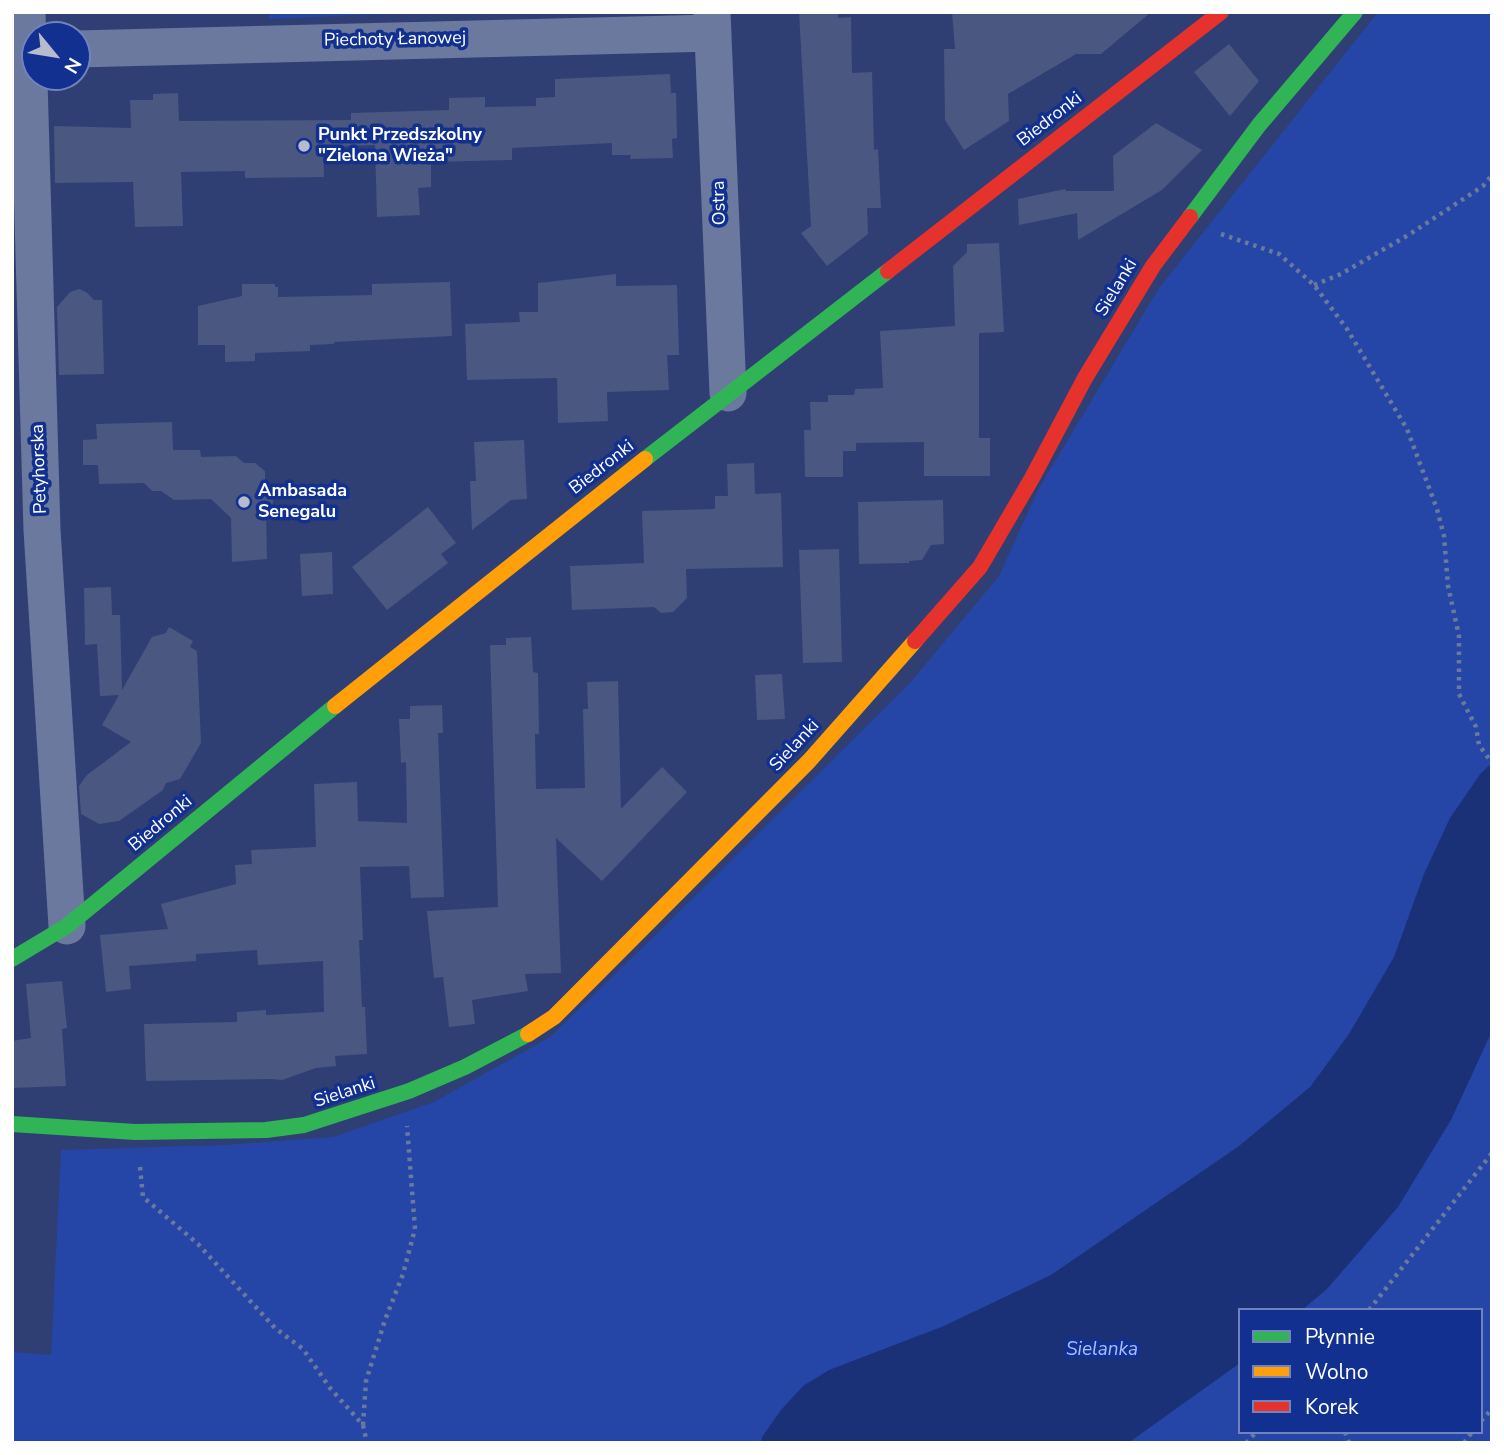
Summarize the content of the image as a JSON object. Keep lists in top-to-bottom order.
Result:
{
  "streets": {
    "street": [
      "Piechoty Łanowej",
      "Biedronki",
      "Ostra",
      "Sielanki",
      "Petyhorska"
    ]
  },
  "crossings": [
    ["Piechoty Łanowej", "Ostra"],
    ["Biedronki", "Ostra"],
    ["Biedronki", "Petyhorska"]
  ],
  "water": ["Sielanka"],
  "places": ["Punkt Przedszkolny \"Zielona Wieża\"", "Ambasada Senegalu"],
  "legend": ["Płynnie", "Wolno", "Korek"],
  "north": "bottom right"
}
